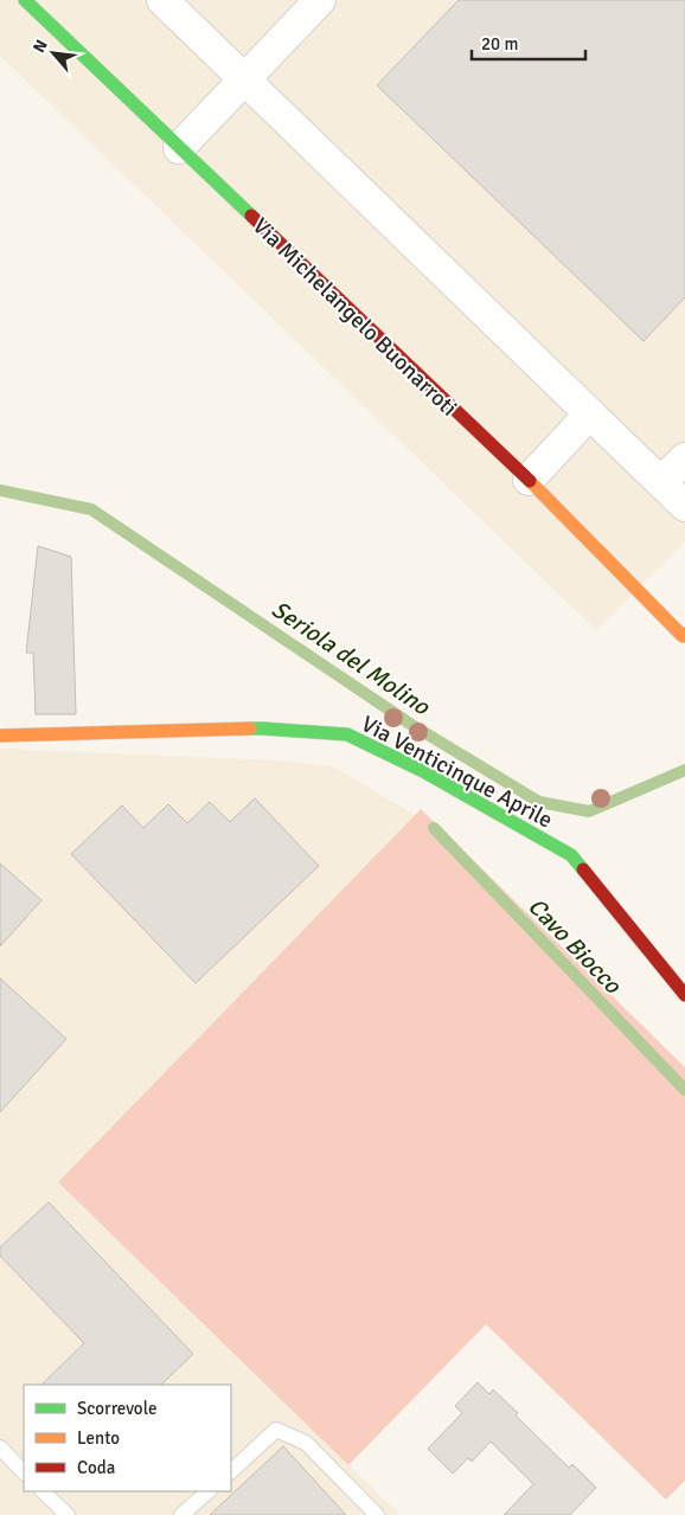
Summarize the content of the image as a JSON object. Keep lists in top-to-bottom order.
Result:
{
  "streets": {
    "street": ["Via Michelangelo Buonarroti", "Via Venticinque Aprile"]
  },
  "water": ["Seriola del Molino", "Cavo Biocco"],
  "legend": ["Scorrevole", "Lento", "Coda"],
  "scale_bar": "20 m",
  "north": "top left"
}
